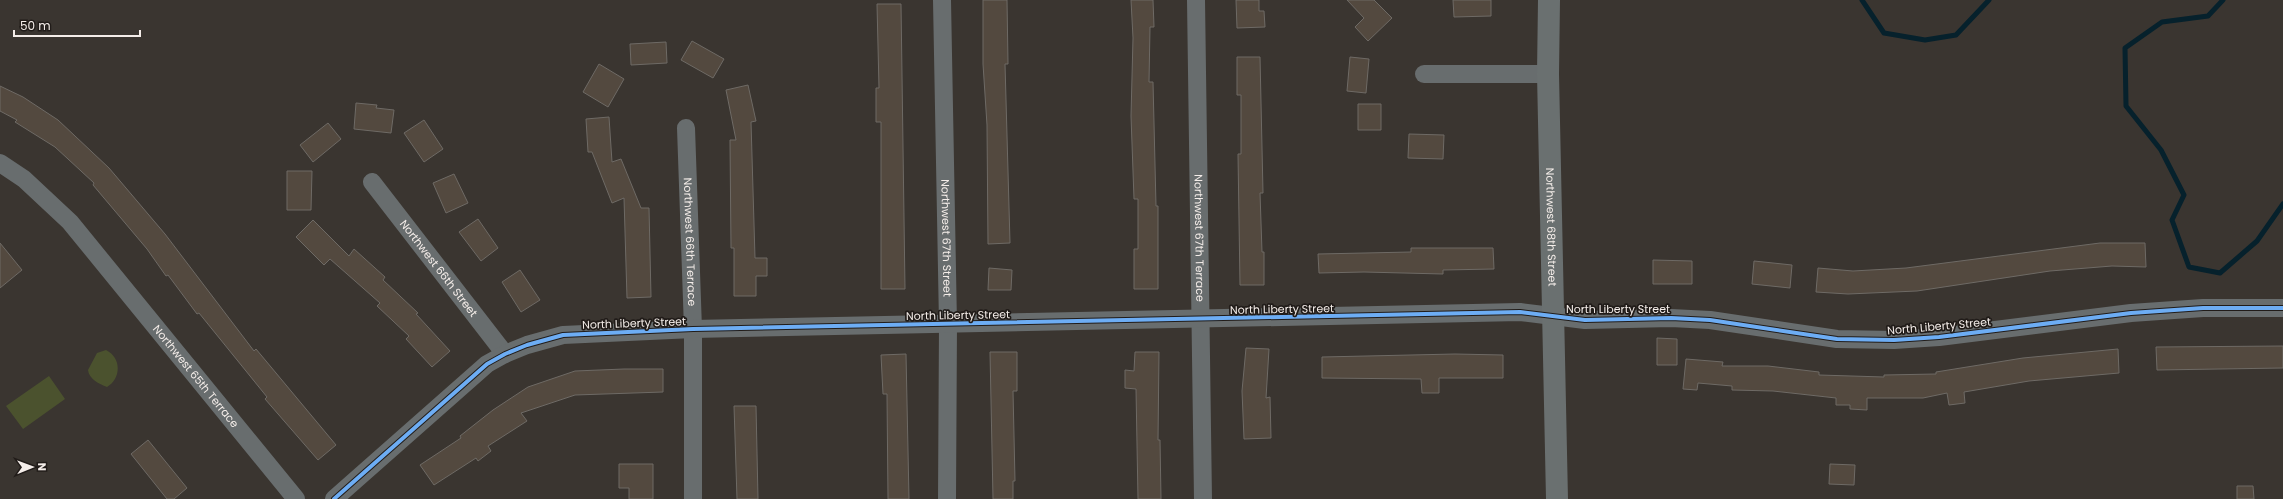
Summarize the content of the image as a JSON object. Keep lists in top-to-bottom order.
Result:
{
  "streets": {
    "main road": ["Northwest 68th Street"],
    "street": [
      "Northwest 67th Street",
      "Northwest 67th Terrace",
      "Northwest 66th Terrace",
      "Northwest 66th Street",
      "North Liberty Street",
      "Northwest 65th Terrace"
    ]
  },
  "crossings": [
    ["Northwest 68th Street", "North Liberty Street"],
    ["Northwest 67th Street", "North Liberty Street"],
    ["Northwest 67th Terrace", "North Liberty Street"],
    ["Northwest 66th Terrace", "North Liberty Street"],
    ["Northwest 66th Street", "North Liberty Street"]
  ],
  "scale_bar": "50 m",
  "north": "right"
}
